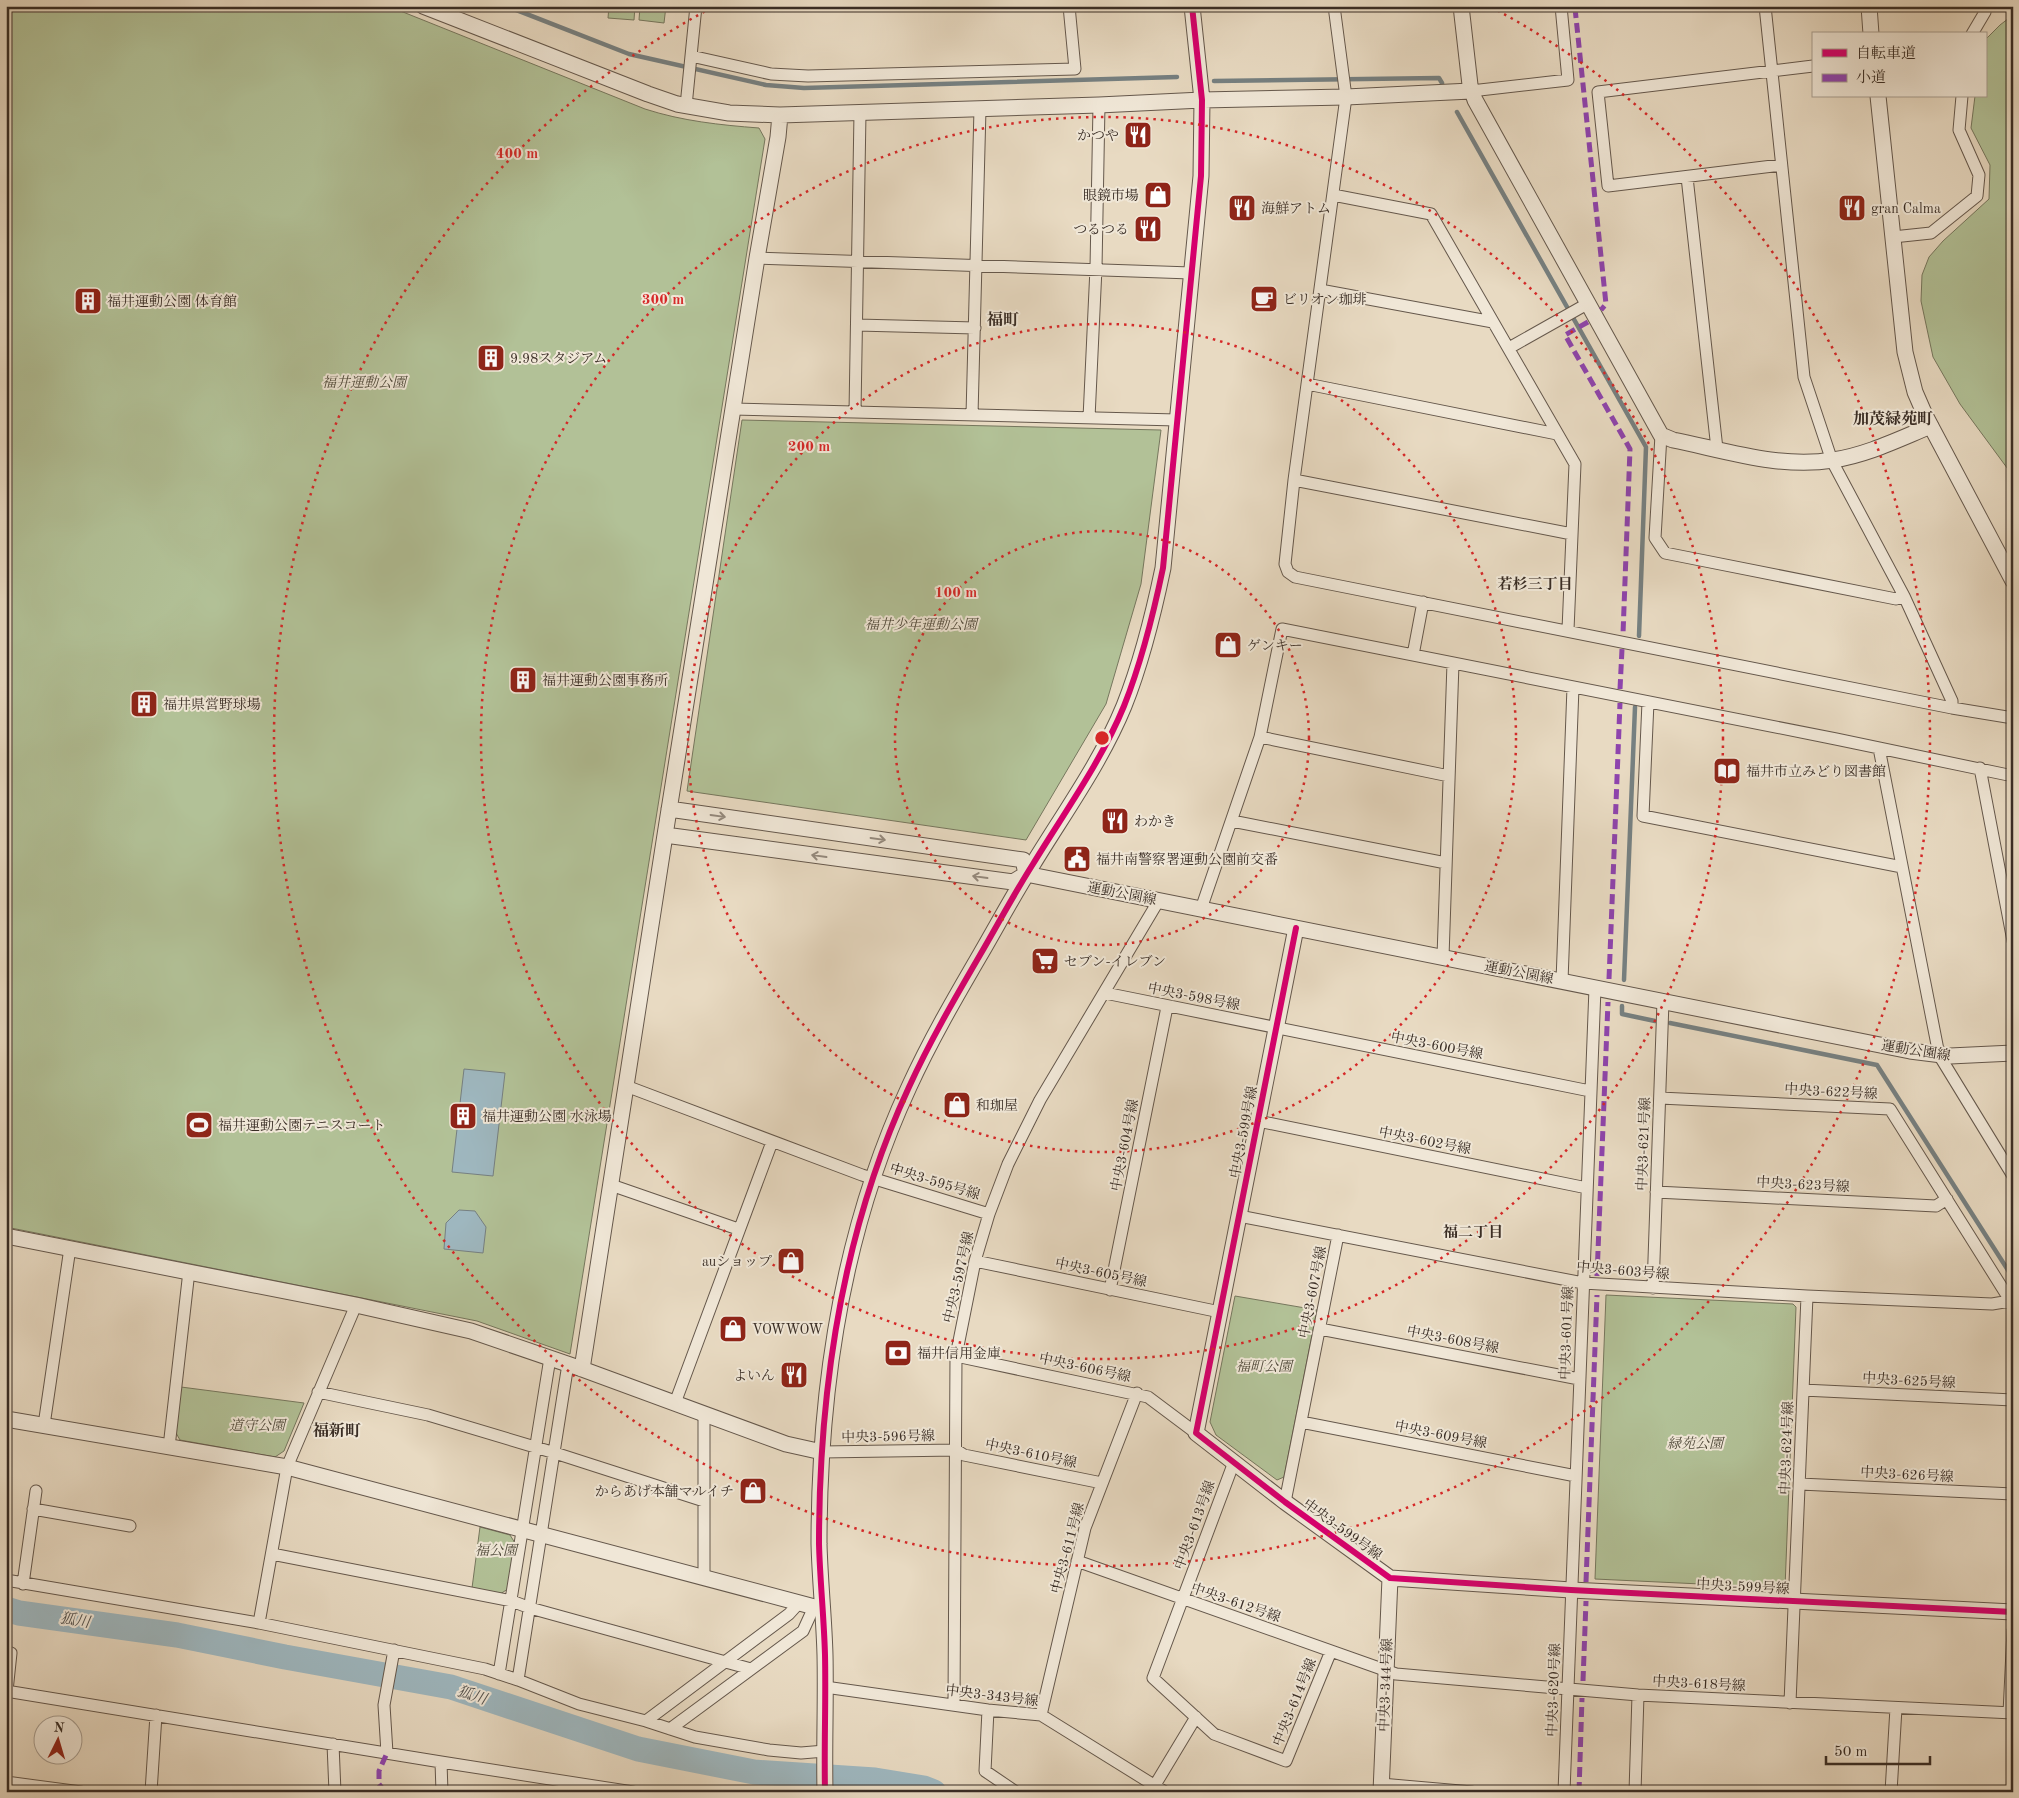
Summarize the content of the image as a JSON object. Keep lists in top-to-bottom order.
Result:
{
  "streets": {
    "street": [
      "運動公園線",
      "中央3-598号線",
      "中央3-600号線",
      "中央3-622号線",
      "中央3-599号線",
      "中央3-602号線",
      "中央3-621号線",
      "中央3-604号線",
      "中央3-595号線",
      "中央3-623号線",
      "中央3-603号線",
      "中央3-605号線",
      "中央3-597号線",
      "中央3-607号線",
      "中央3-601号線",
      "中央3-608号線",
      "中央3-606号線",
      "中央3-625号線",
      "中央3-609号線",
      "中央3-596号線",
      "中央3-624号線",
      "中央3-610号線",
      "中央3-626号線",
      "中央3-613号線",
      "中央3-611号線",
      "中央3-612号線",
      "中央3-618号線",
      "中央3-344号線",
      "中央3-620号線",
      "中央3-343号線",
      "中央3-614号線"
    ]
  },
  "crossings": [
    ["運動公園線", "中央3-599号線"],
    ["運動公園線", "中央3-621号線"],
    ["運動公園線", "中央3-597号線"],
    ["運動公園線", "中央3-601号線"],
    ["中央3-598号線", "中央3-600号線"],
    ["中央3-598号線", "中央3-599号線"],
    ["中央3-598号線", "中央3-604号線"],
    ["中央3-598号線", "中央3-597号線"],
    ["中央3-600号線", "中央3-599号線"],
    ["中央3-600号線", "中央3-601号線"],
    ["中央3-622号線", "中央3-621号線"],
    ["中央3-622号線", "中央3-623号線"],
    ["中央3-622号線", "中央3-603号線"],
    ["中央3-599号線", "中央3-602号線"],
    ["中央3-599号線", "中央3-603号線"],
    ["中央3-599号線", "中央3-605号線"],
    ["中央3-599号線", "中央3-607号線"],
    ["中央3-599号線", "中央3-601号線"],
    ["中央3-599号線", "中央3-606号線"],
    ["中央3-599号線", "中央3-624号線"],
    ["中央3-599号線", "中央3-613号線"],
    ["中央3-599号線", "中央3-344号線"],
    ["中央3-599号線", "中央3-620号線"],
    ["中央3-602号線", "中央3-601号線"],
    ["中央3-621号線", "中央3-623号線"],
    ["中央3-621号線", "中央3-603号線"],
    ["中央3-604号線", "中央3-605号線"],
    ["中央3-595号線", "中央3-597号線"],
    ["中央3-603号線", "中央3-607号線"],
    ["中央3-603号線", "中央3-601号線"],
    ["中央3-603号線", "中央3-624号線"],
    ["中央3-605号線", "中央3-597号線"],
    ["中央3-597号線", "中央3-606号線"],
    ["中央3-597号線", "中央3-596号線"],
    ["中央3-597号線", "中央3-610号線"],
    ["中央3-597号線", "中央3-343号線"],
    ["中央3-607号線", "中央3-608号線"],
    ["中央3-607号線", "中央3-609号線"],
    ["中央3-601号線", "中央3-608号線"],
    ["中央3-601号線", "中央3-609号線"],
    ["中央3-601号線", "中央3-620号線"],
    ["中央3-606号線", "中央3-611号線"],
    ["中央3-625号線", "中央3-624号線"],
    ["中央3-596号線", "中央3-610号線"],
    ["中央3-624号線", "中央3-626号線"],
    ["中央3-624号線", "中央3-618号線"],
    ["中央3-610号線", "中央3-611号線"],
    ["中央3-613号線", "中央3-612号線"],
    ["中央3-613号線", "中央3-614号線"],
    ["中央3-611号線", "中央3-612号線"],
    ["中央3-611号線", "中央3-343号線"],
    ["中央3-612号線", "中央3-618号線"],
    ["中央3-612号線", "中央3-344号線"],
    ["中央3-612号線", "中央3-614号線"],
    ["中央3-618号線", "中央3-344号線"],
    ["中央3-618号線", "中央3-620号線"]
  ],
  "districts": [
    "福町",
    "加茂緑苑町",
    "若杉三丁目",
    "福二丁目",
    "福新町"
  ],
  "water": ["狐川"],
  "parks": [
    "福井運動公園",
    "福井少年運動公園",
    "福町公園",
    "道守公園",
    "緑苑公園",
    "福公園"
  ],
  "places": {
    "restaurant": [
      "かつや",
      "海鮮アトム",
      "gran Calma",
      "つるつる",
      "わかき",
      "よいん"
    ],
    "shop": [
      "眼鏡市場",
      "ゲンキー",
      "和珈屋",
      "auショップ",
      "VOWWOW",
      "からあげ本舗マルイチ"
    ],
    "cafe": ["ビリオン珈琲"],
    "building": [
      "福井運動公園 体育館",
      "9.98スタジアム",
      "福井運動公園事務所",
      "福井県営野球場",
      "福井運動公園 水泳場"
    ],
    "library": ["福井市立みどり図書館"],
    "public building": ["福井南警察署運動公園前交番"],
    "supermarket": ["セブン-イレブン"],
    "sports": ["福井運動公園テニスコート"],
    "bank": ["福井信用金庫"]
  },
  "legend": ["自転車道", "小道"],
  "scale_bar": "50 m",
  "north": "top",
  "rings": [
    "400 m",
    "300 m",
    "200 m",
    "100 m"
  ]
}
